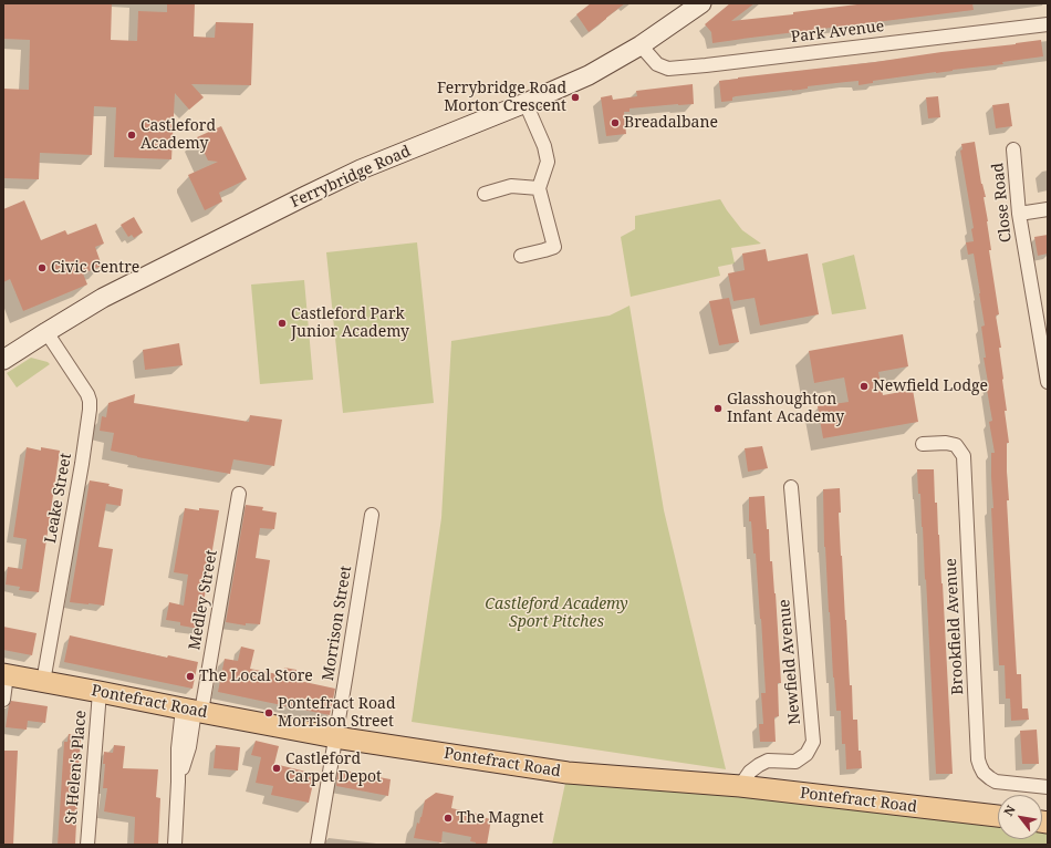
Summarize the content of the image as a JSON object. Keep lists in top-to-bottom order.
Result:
{
  "streets": {
    "main road": ["Pontefract Road"],
    "street": [
      "Park Avenue",
      "Ferrybridge Road",
      "Close Road",
      "Leake Street",
      "Medley Street",
      "Morrison Street",
      "Brookfield Avenue",
      "Newfield Avenue",
      "St Helen's Place"
    ]
  },
  "crossings": [
    ["Park Avenue", "Ferrybridge Road"],
    ["Ferrybridge Road", "Leake Street"],
    ["Leake Street", "Pontefract Road"],
    ["Medley Street", "Pontefract Road"],
    ["Morrison Street", "Pontefract Road"],
    ["Newfield Avenue", "Pontefract Road"],
    ["Pontefract Road", "St Helen's Place"]
  ],
  "parks": ["Castleford Academy Sport Pitches"],
  "places": [
    "Ferrybridge Road Morton Crescent",
    "Breadalbane",
    "Castleford Academy",
    "Civic Centre",
    "Castleford Park Junior Academy",
    "Newfield Lodge",
    "Glasshoughton Infant Academy",
    "The Local Store",
    "Pontefract Road Morrison Street",
    "Castleford Carpet Depot",
    "The Magnet"
  ],
  "north": "top left"
}
